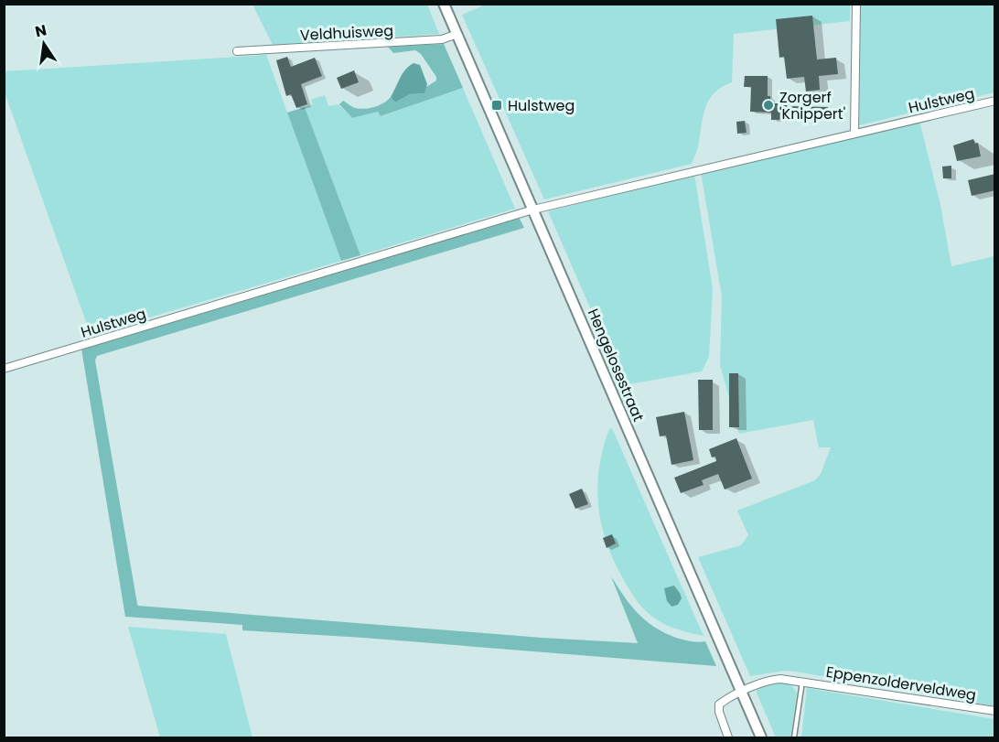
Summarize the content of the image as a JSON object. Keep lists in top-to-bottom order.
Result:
{
  "streets": {
    "main road": ["Hengelosestraat"],
    "street": ["Veldhuisweg", "Hulstweg", "Eppenzolderveldweg"]
  },
  "crossings": [
    ["Veldhuisweg", "Hengelosestraat"],
    ["Hulstweg", "Hengelosestraat"],
    ["Hengelosestraat", "Eppenzolderveldweg"]
  ],
  "places": {
    "transit": ["Hulstweg"],
    "other": ["Zorgerf 'Knippert'"]
  },
  "north": "top"
}
